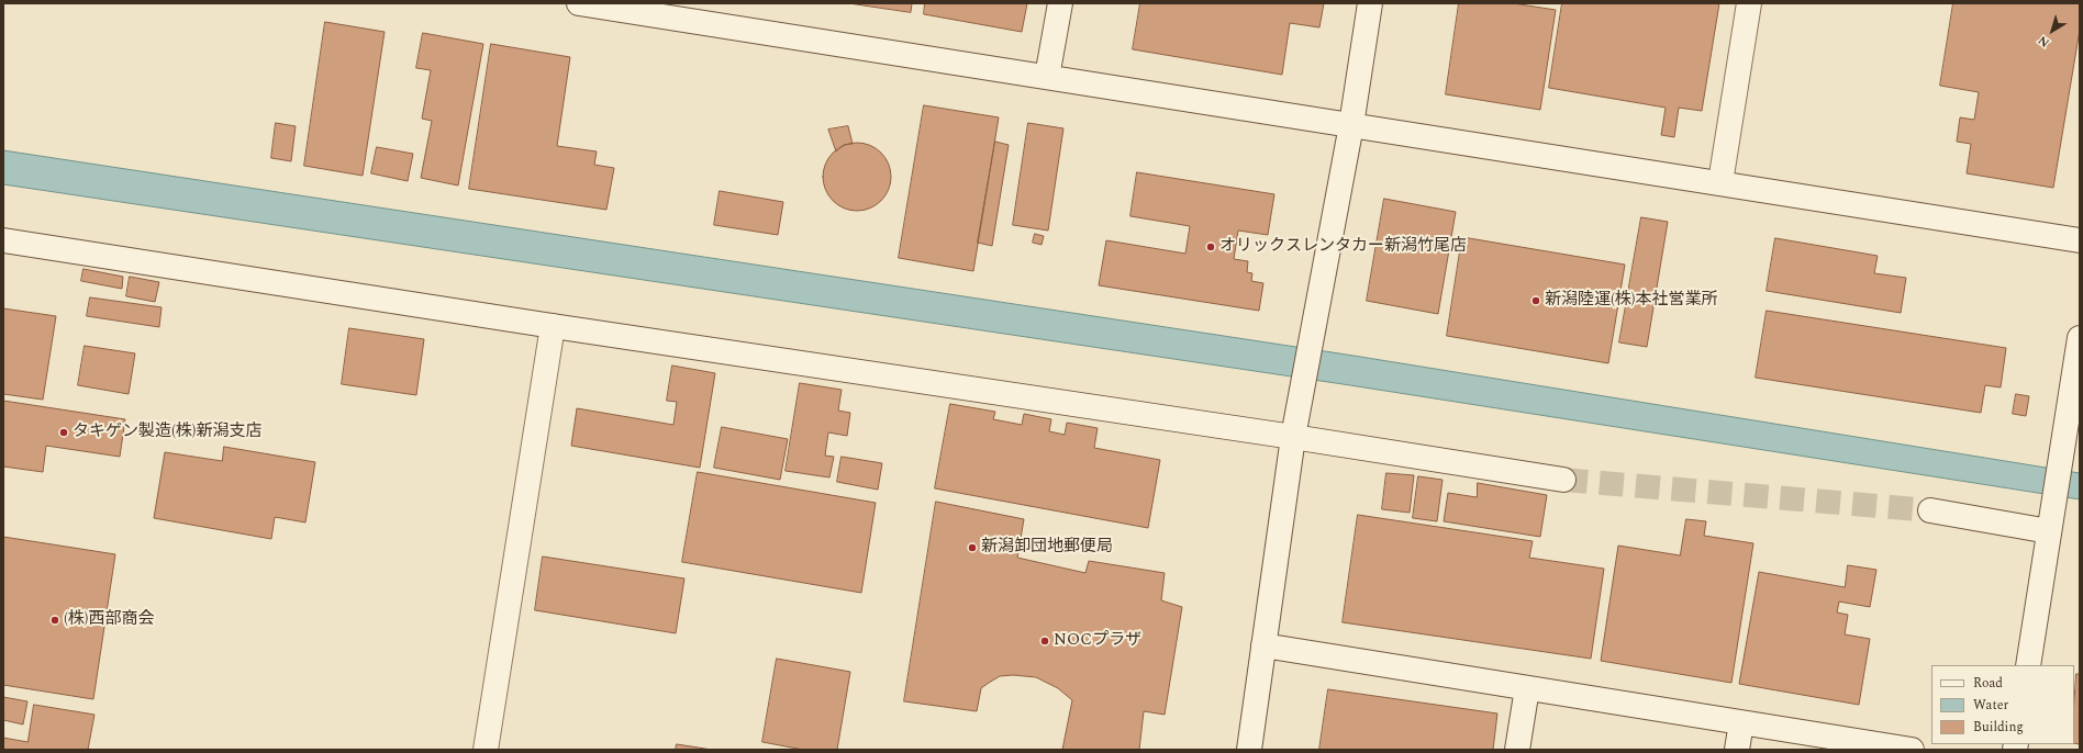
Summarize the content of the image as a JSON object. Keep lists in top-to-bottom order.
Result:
{
  "places": [
    "オリックスレンタカー新潟竹尾店",
    "新潟陸運(株)本社営業所",
    "タキゲン製造(株)新潟支店",
    "新潟卸団地郵便局",
    "(株)西部商会",
    "NOCプラザ"
  ],
  "legend": ["Road", "Water", "Building"],
  "north": "bottom left"
}
